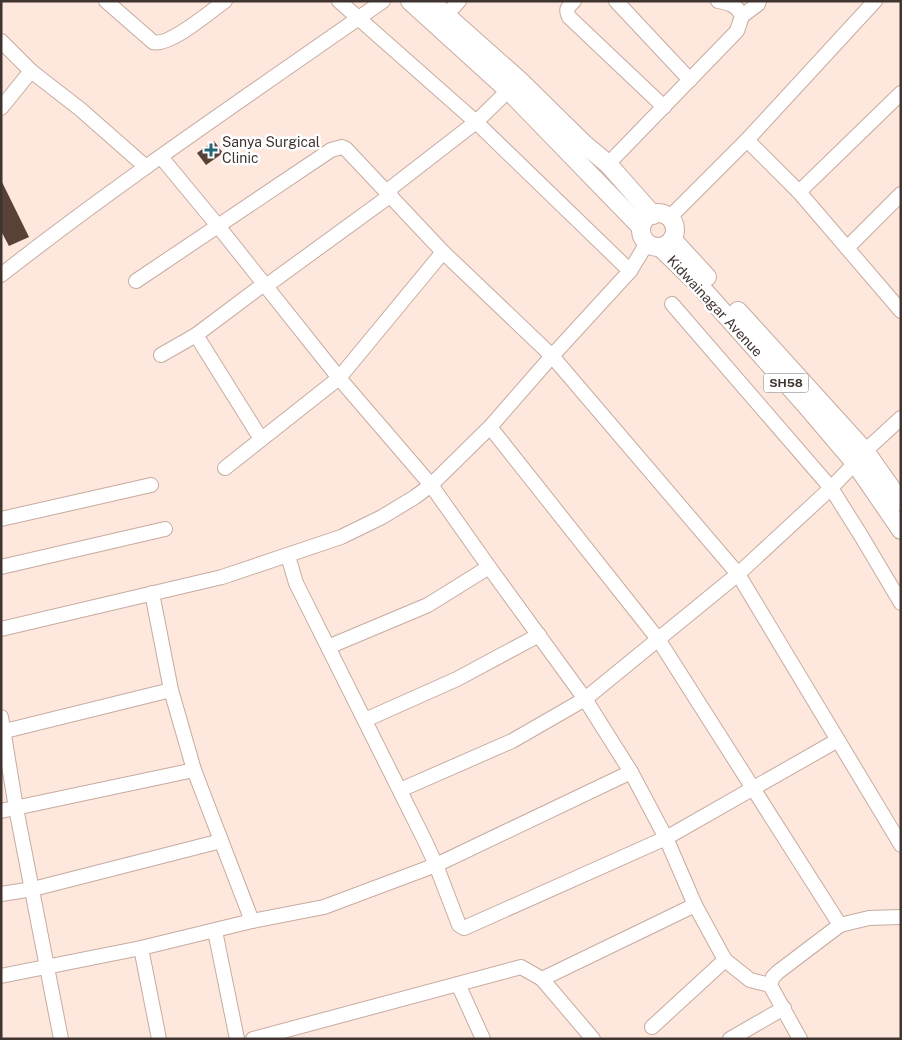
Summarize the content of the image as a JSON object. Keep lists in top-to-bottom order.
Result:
{
  "streets": {
    "main road": ["Kidwainagar Avenue", "SH58"]
  },
  "places": {
    "health": ["Sanya Surgical Clinic"]
  }
}
